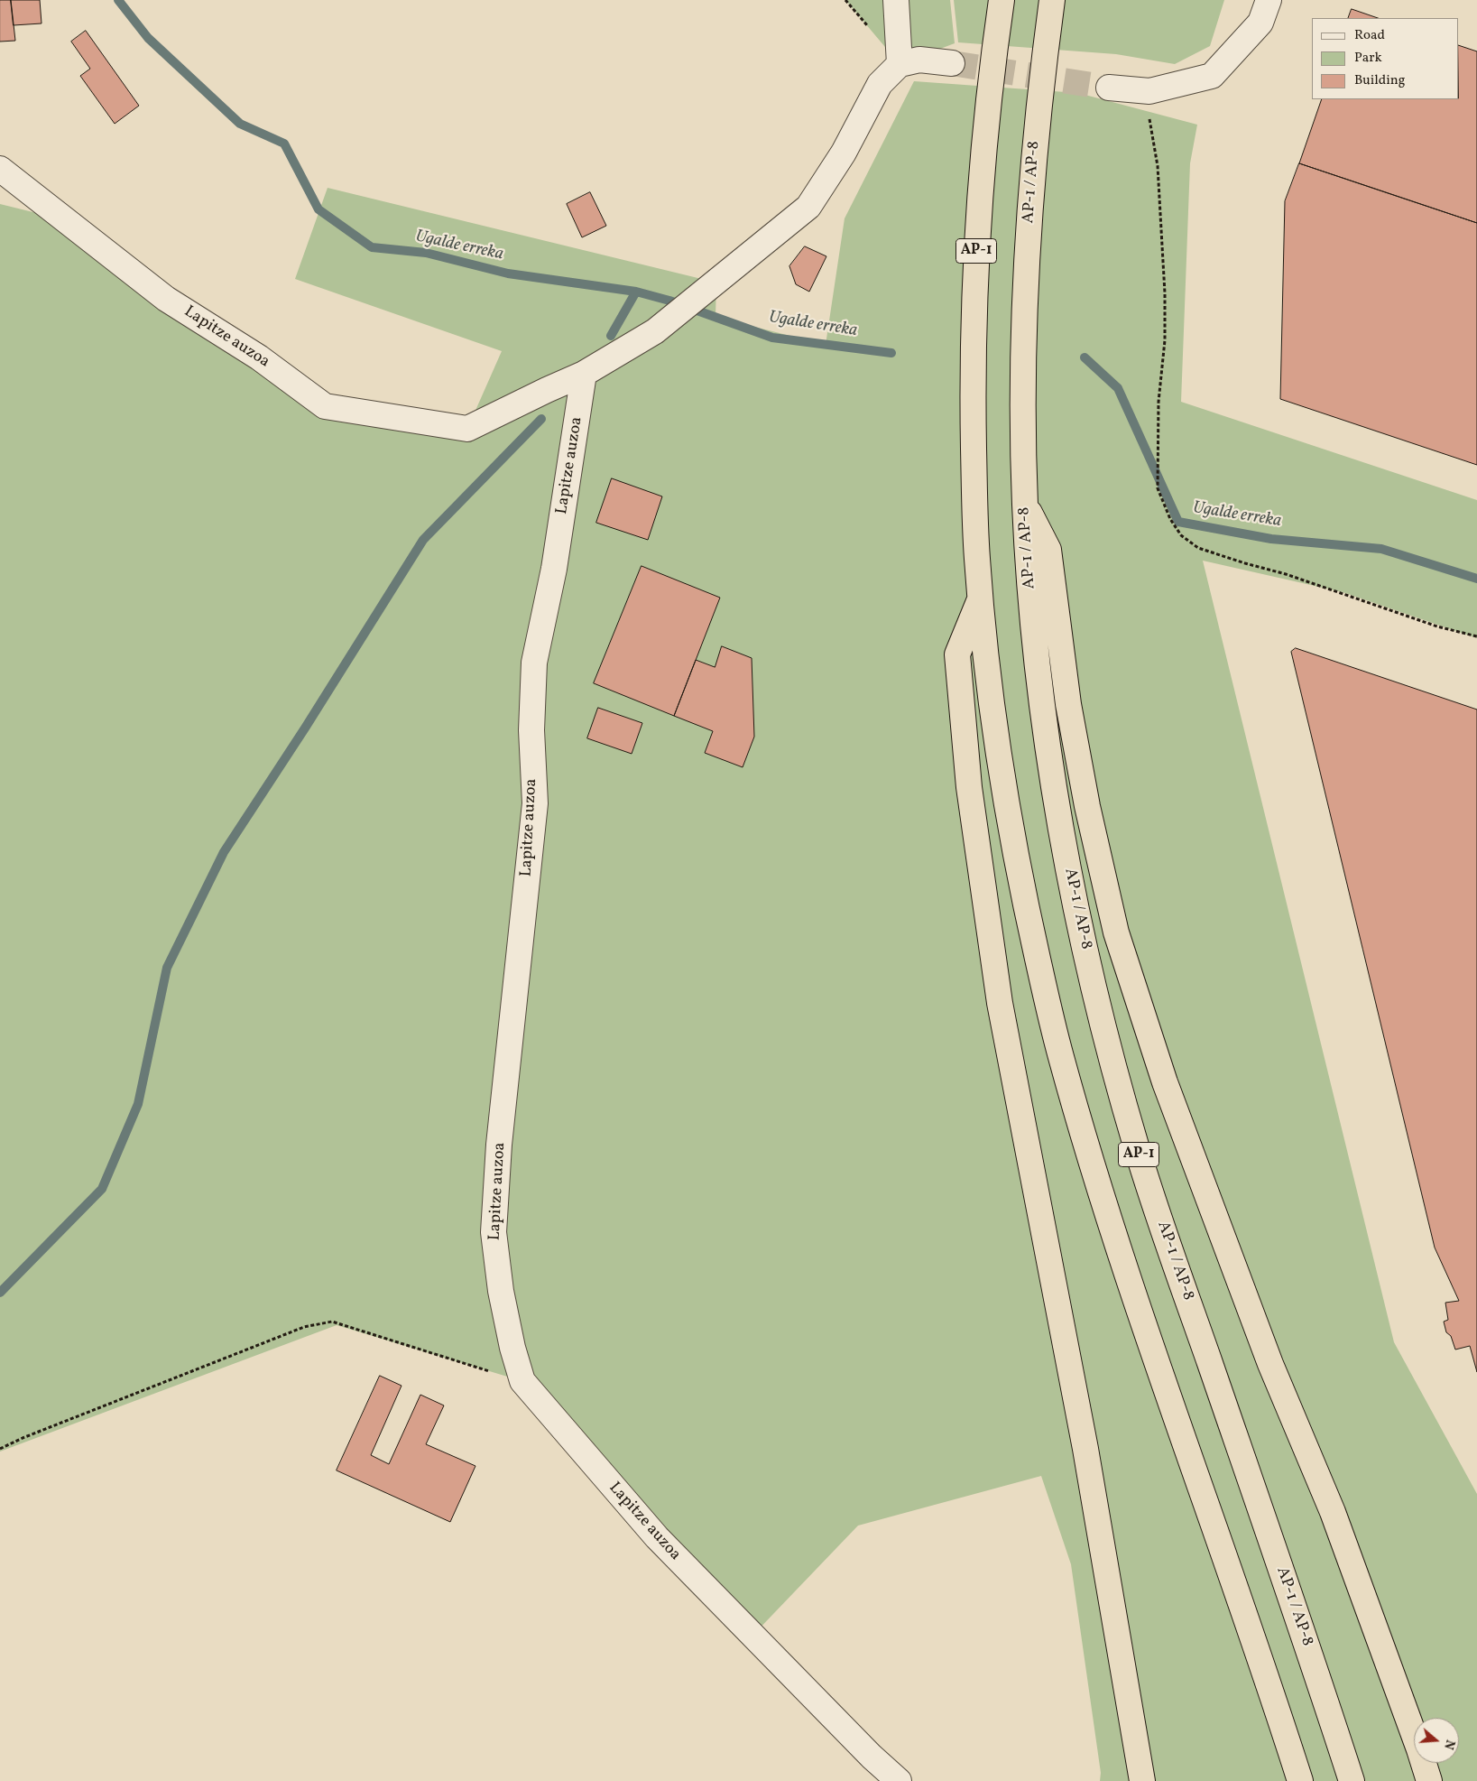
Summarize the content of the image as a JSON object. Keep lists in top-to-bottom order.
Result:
{
  "streets": {
    "highway": ["AP-1 / AP-8", "AP-1"],
    "street": ["Lapitze auzoa"]
  },
  "water": ["Ugalde erreka"],
  "legend": ["Road", "Park", "Building"],
  "north": "right"
}
